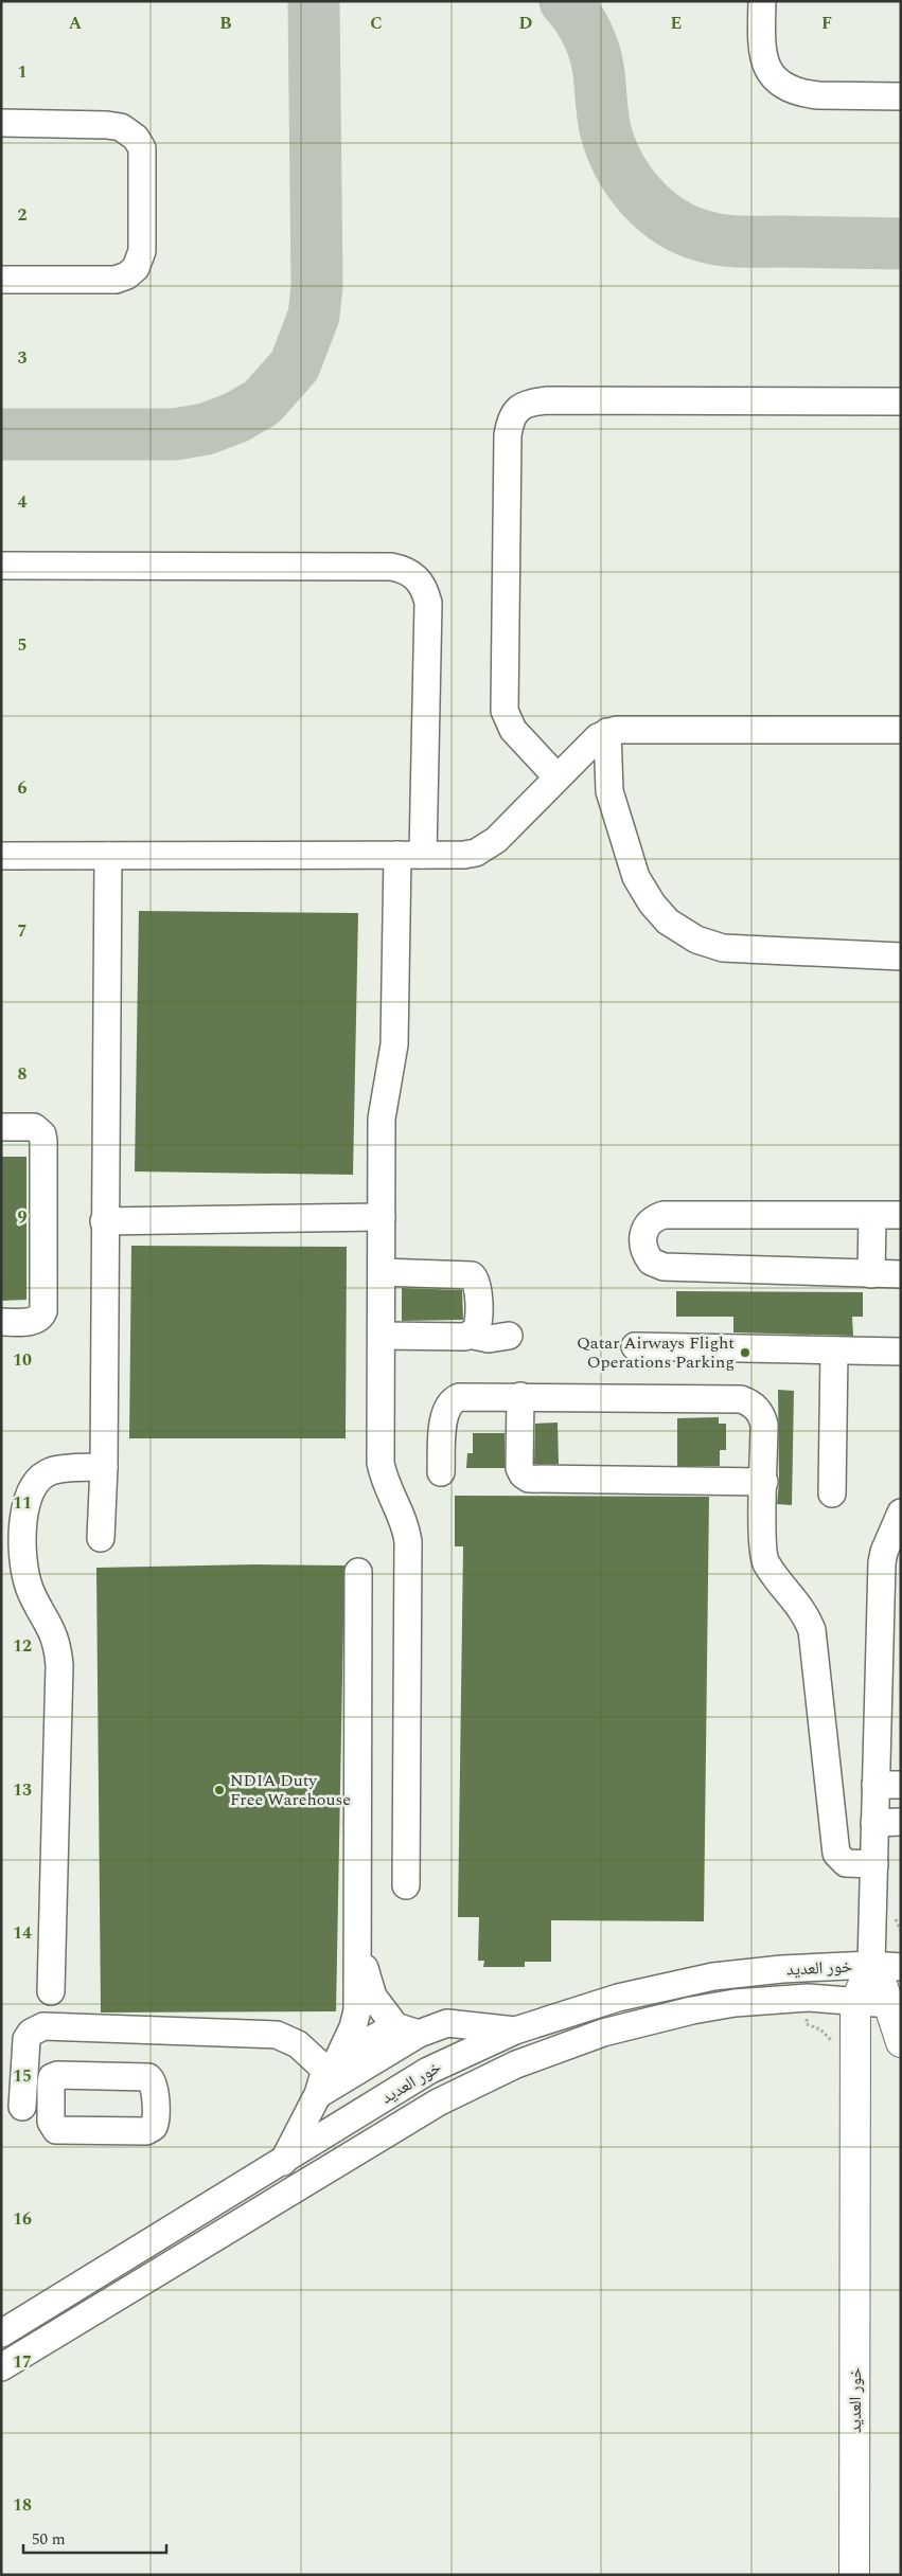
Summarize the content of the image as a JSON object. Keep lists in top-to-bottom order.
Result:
{
  "streets": {
    "main road": ["خور العديد"]
  },
  "places": ["Qatar Airways Flight Operations Parking", "NDIA Duty Free Warehouse"],
  "scale_bar": "50 m",
  "grid": {
    "columns": [
      "A",
      "B",
      "C",
      "D",
      "E",
      "F"
    ],
    "rows": [
      "1",
      "2",
      "3",
      "4",
      "5",
      "6",
      "7",
      "8",
      "9",
      "10",
      "11",
      "12",
      "13",
      "14",
      "15",
      "16",
      "17",
      "18"
    ]
  }
}
